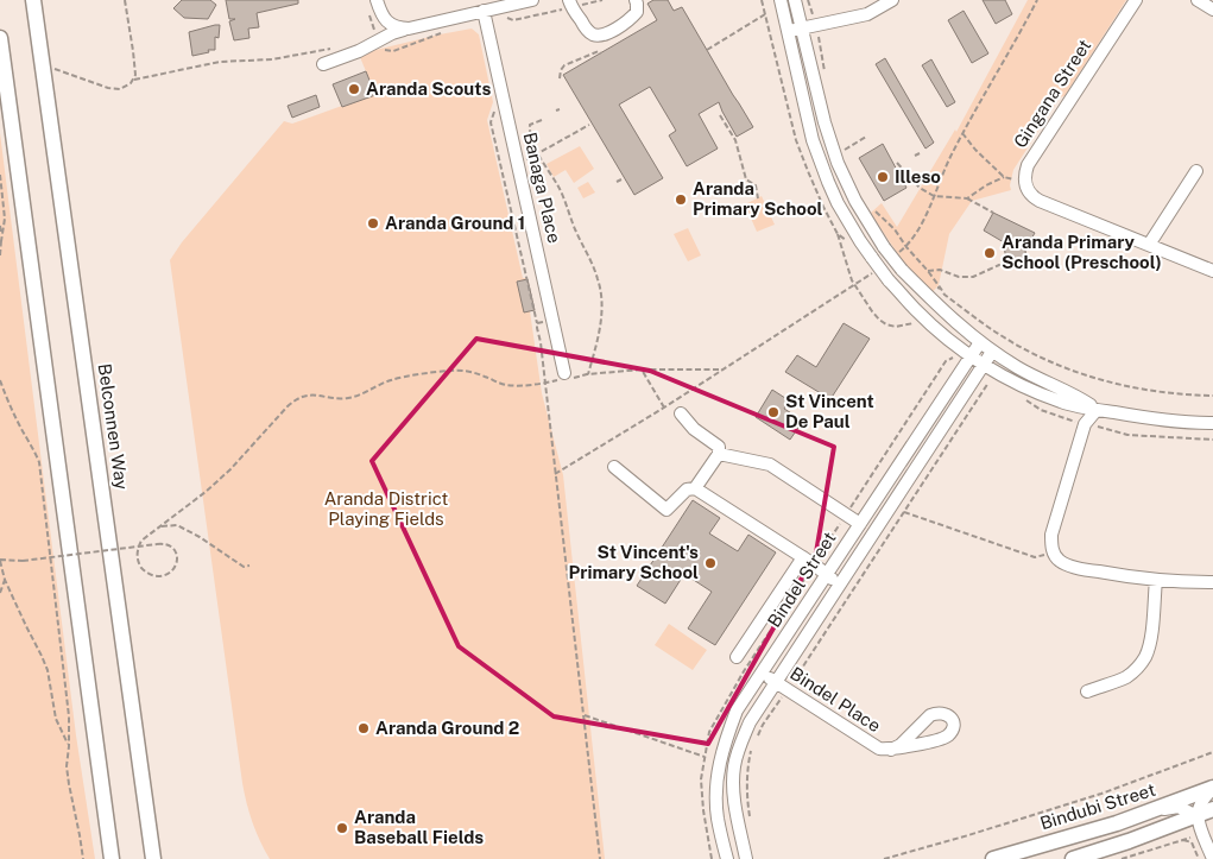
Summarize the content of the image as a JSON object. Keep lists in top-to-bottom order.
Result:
{
  "streets": {
    "main road": ["Belconnen Way", "Bindubi Street"],
    "street": [
      "Gingana Street",
      "Banaga Place",
      "Bindel Street",
      "Bindel Place"
    ]
  },
  "crossings": [
    ["Bindel Street", "Bindel Place"]
  ],
  "parks": ["Aranda District Playing Fields"],
  "places": [
    "Aranda Scouts",
    "Illeso",
    "Aranda Primary School",
    "Aranda Ground 1",
    "Aranda Primary School (Preschool)",
    "St Vincent De Paul",
    "St Vincent's Primary School",
    "Aranda Ground 2",
    "Aranda Baseball Fields"
  ]
}
